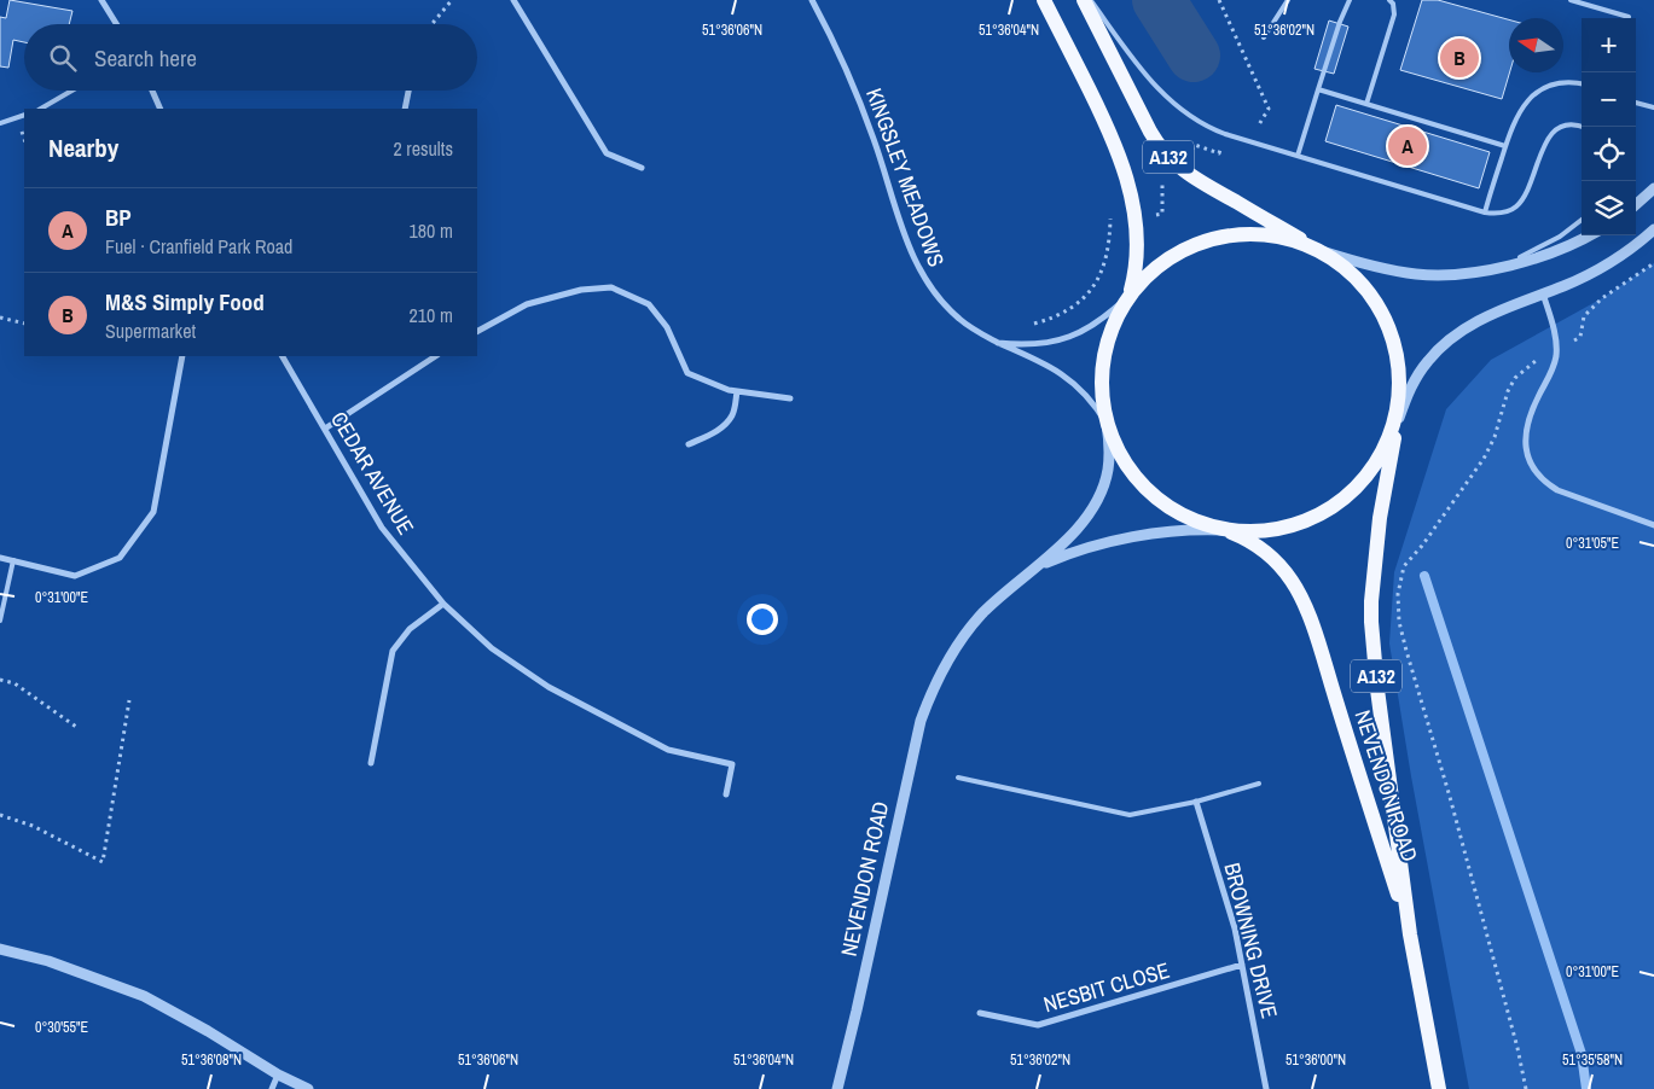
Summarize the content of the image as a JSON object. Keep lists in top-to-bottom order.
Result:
{
  "streets": {
    "main road": ["A132", "NEVENDON ROAD"],
    "street": [
      "KINGSLEY MEADOWS",
      "CEDAR AVENUE",
      "BROWNING DRIVE",
      "NESBIT CLOSE"
    ]
  },
  "crossings": [
    ["A132", "KINGSLEY MEADOWS"],
    ["A132", "NEVENDON ROAD"],
    ["KINGSLEY MEADOWS", "NEVENDON ROAD"],
    ["BROWNING DRIVE", "NESBIT CLOSE"]
  ],
  "north": "left",
  "page": {
    "map_buttons": ["+", "−"],
    "search": "Search here",
    "pins": ["B", "A"],
    "heading": ["Nearby", "2 results"],
    "list": [
      {
        "mark": "A",
        "name": "BP",
        "note": "Fuel · Cranfield Park Road",
        "value": "180 m"
      },
      {
        "mark": "B",
        "name": "M&S Simply Food",
        "note": "Supermarket",
        "value": "210 m"
      }
    ]
  },
  "coordinates": [
    "51°36'06\"N",
    "51°36'04\"N",
    "51°36'02\"N",
    "0°31'05\"E",
    "0°31'00\"E",
    "0°30'55\"E",
    "51°36'08\"N",
    "51°36'00\"N",
    "51°35'58\"N"
  ]
}
